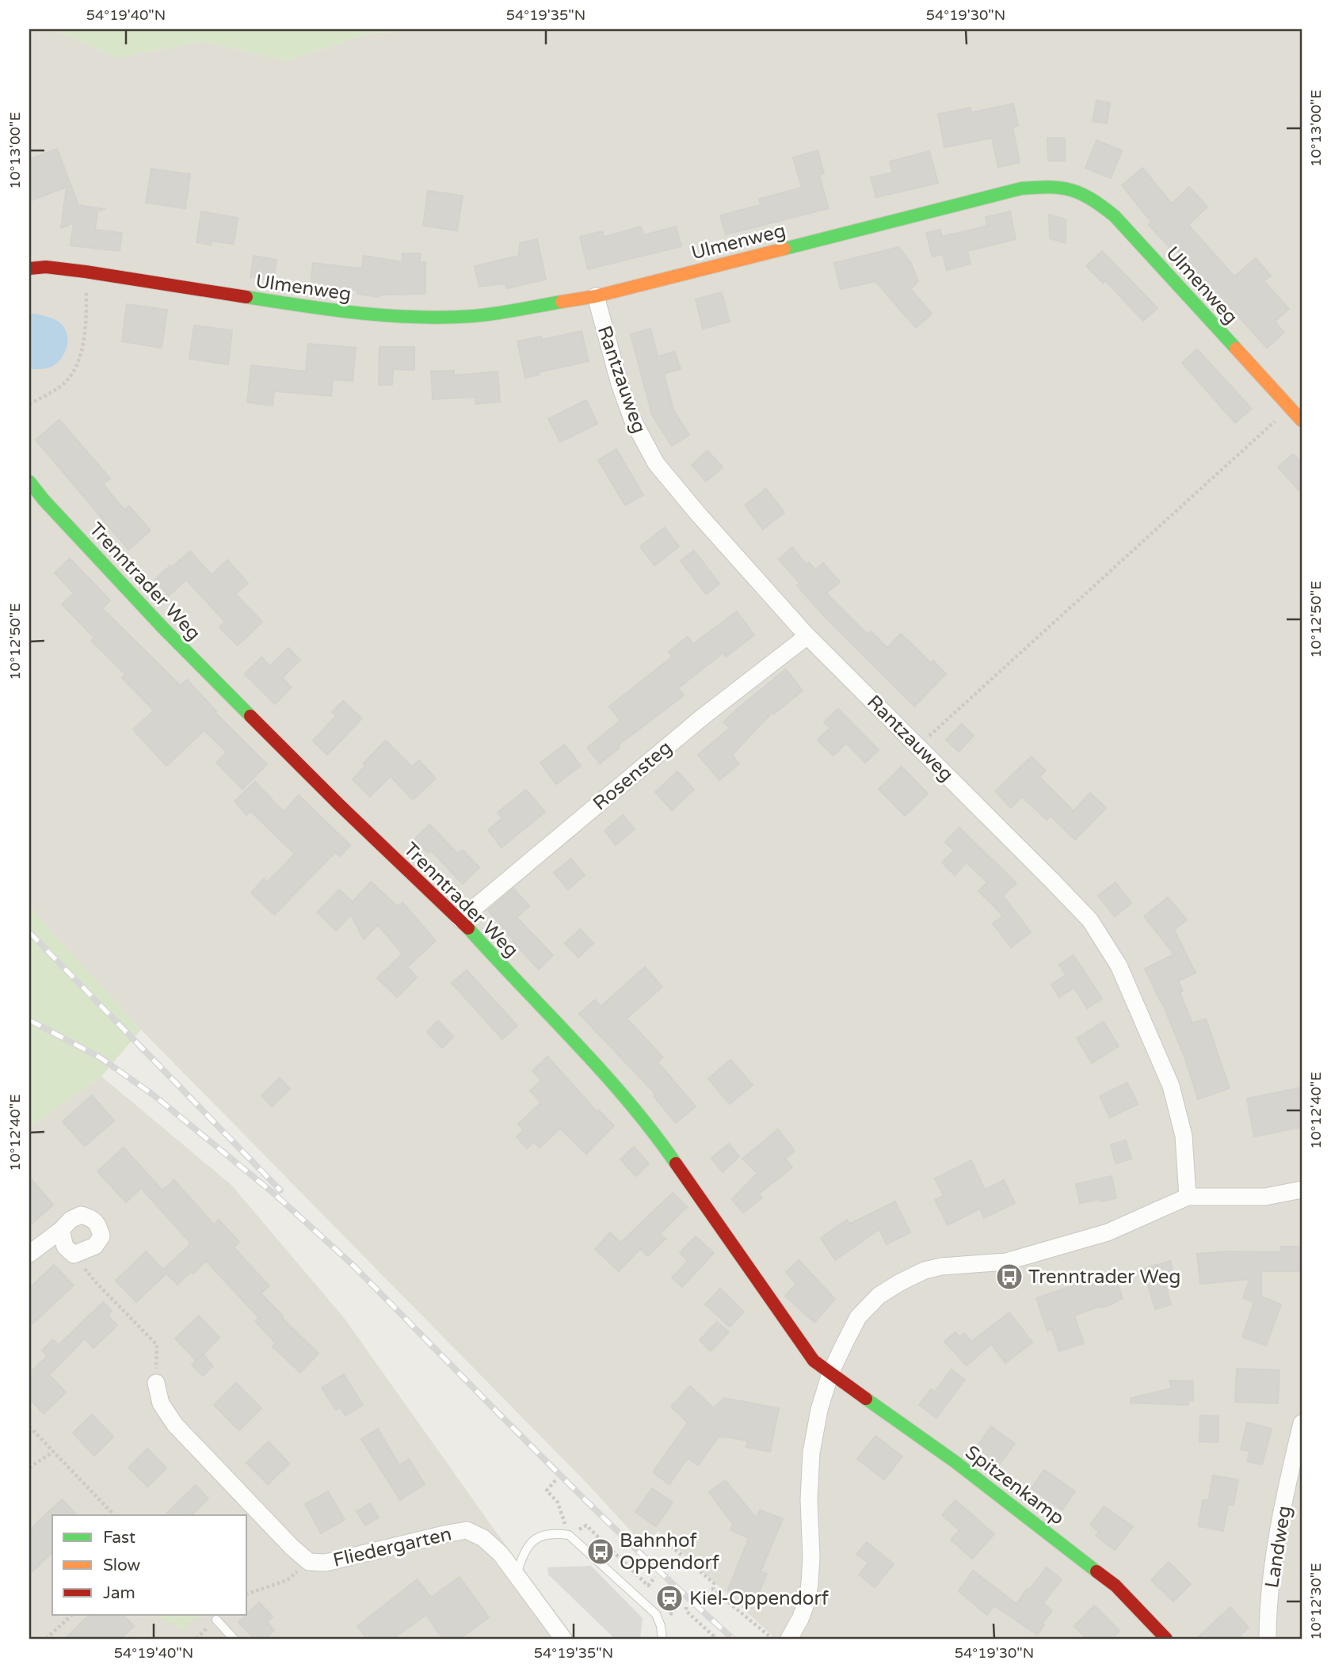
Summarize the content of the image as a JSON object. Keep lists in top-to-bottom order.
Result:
{
  "streets": {
    "street": [
      "Ulmenweg",
      "Rantzauweg",
      "Trenntrader Weg",
      "Rosensteg",
      "Spitzenkamp",
      "Fliedergarten",
      "Landweg"
    ]
  },
  "crossings": [
    ["Ulmenweg", "Rantzauweg"],
    ["Rantzauweg", "Rosensteg"],
    ["Trenntrader Weg", "Rosensteg"],
    ["Trenntrader Weg", "Spitzenkamp"]
  ],
  "places": {
    "bus stop": ["Trenntrader Weg", "Bahnhof Oppendorf"],
    "station": ["Kiel-Oppendorf"]
  },
  "legend": ["Fast", "Slow", "Jam"],
  "coordinates": [
    "54°19'40\"N",
    "54°19'35\"N",
    "54°19'30\"N",
    "10°13'00\"E",
    "10°12'50\"E",
    "10°12'40\"E",
    "10°12'30\"E"
  ]
}
